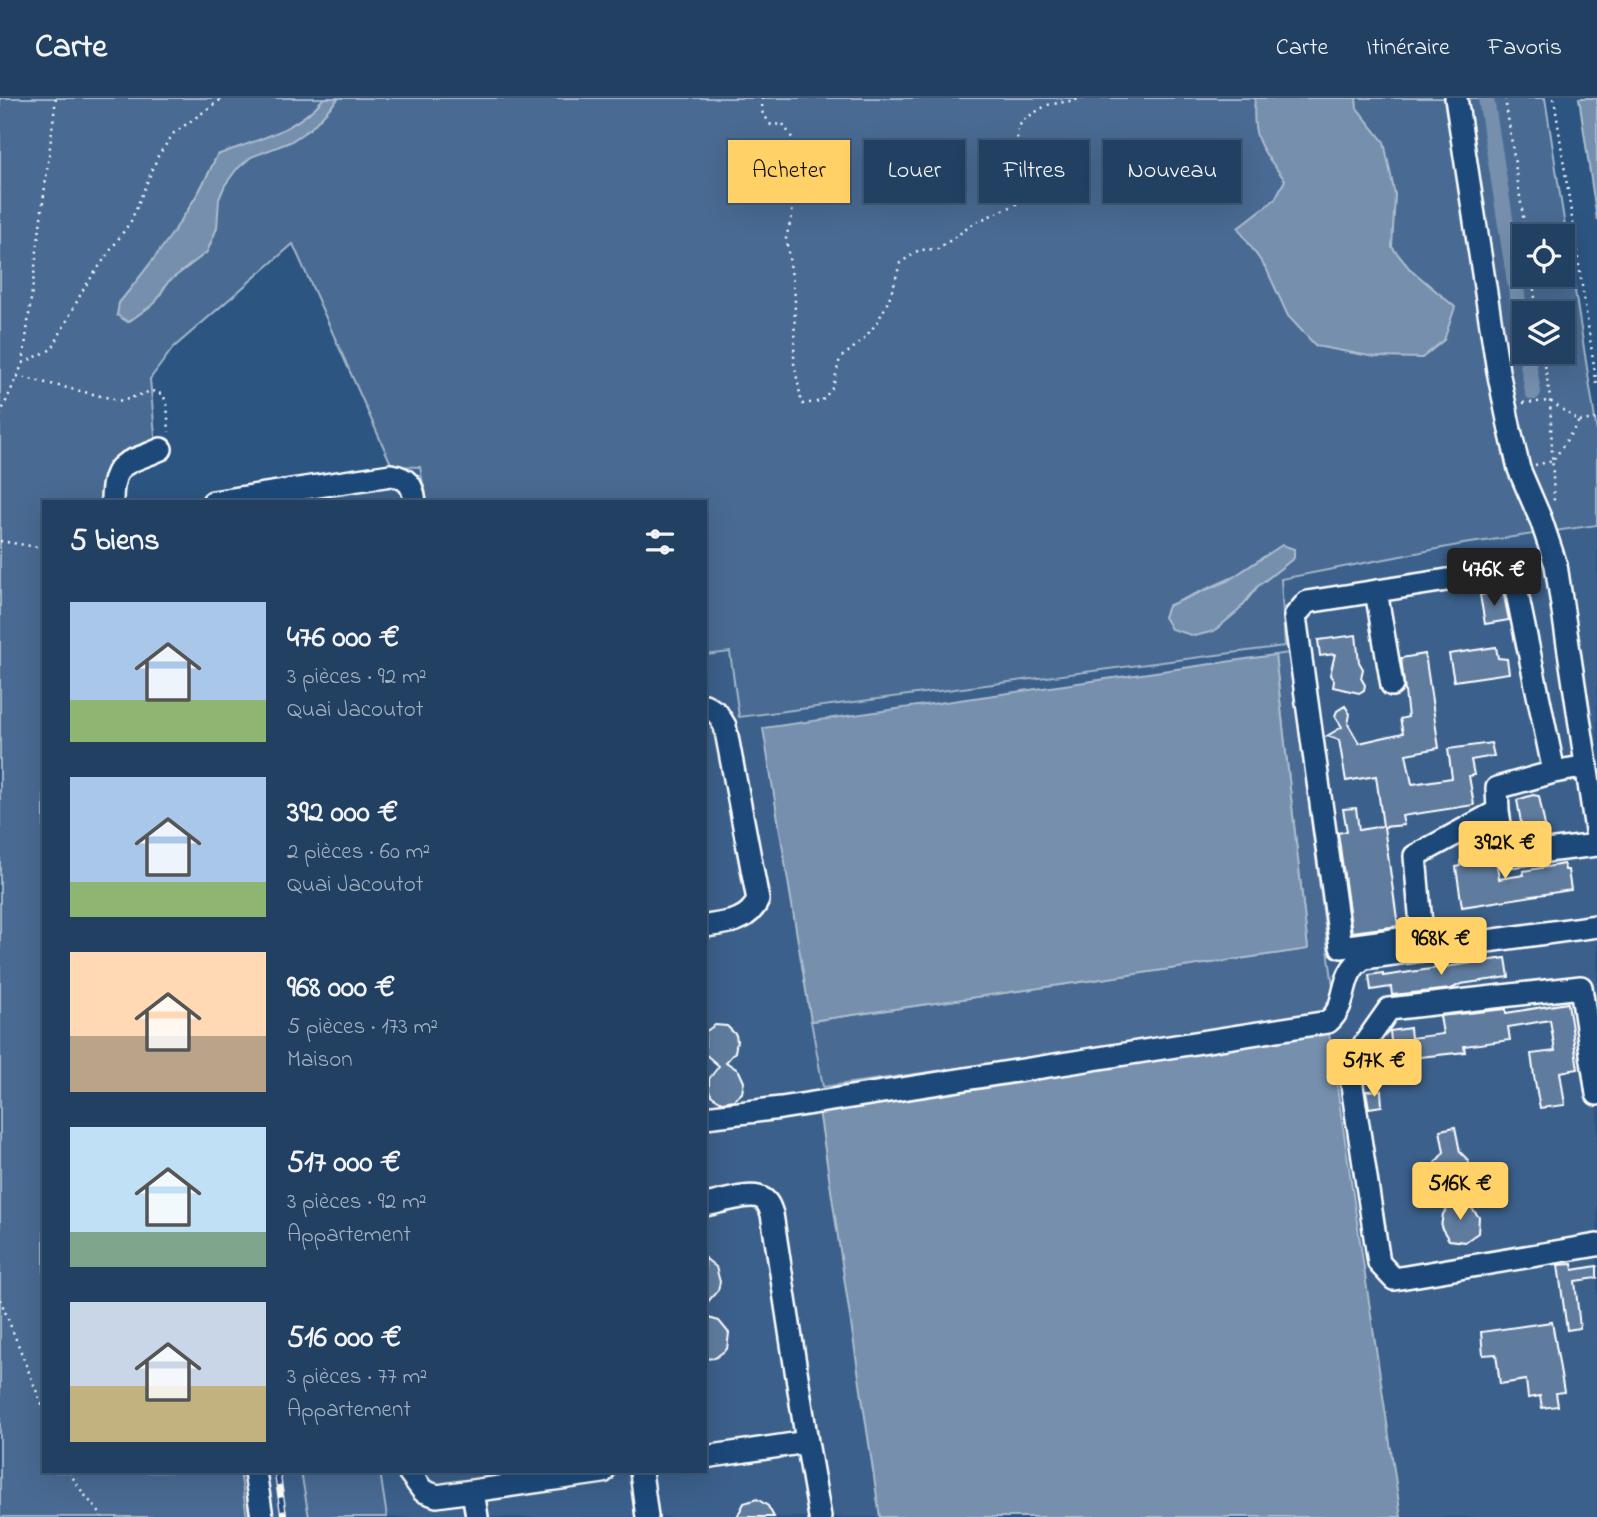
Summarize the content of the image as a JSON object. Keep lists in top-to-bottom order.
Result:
{
  "page": {
    "header": "Carte",
    "nav": ["Carte", "Itinéraire", "Favoris"],
    "chip": [
      "Acheter",
      "Louer",
      "Filtres",
      "Nouveau"
    ],
    "heading": "5 biens",
    "price": [
      "476K €",
      "392K €",
      "968K €",
      "517K €",
      "516K €"
    ],
    "list": [
      {
        "name": "476 000 €",
        "note": "3 pièces · 92 m² · Quai Jacoutot"
      },
      {
        "name": "392 000 €",
        "note": "2 pièces · 60 m² · Quai Jacoutot"
      },
      {
        "name": "968 000 €",
        "note": "5 pièces · 173 m² · Maison"
      },
      {
        "name": "517 000 €",
        "note": "3 pièces · 92 m² · Appartement"
      },
      {
        "name": "516 000 €",
        "note": "3 pièces · 77 m² · Appartement"
      }
    ]
  }
}
